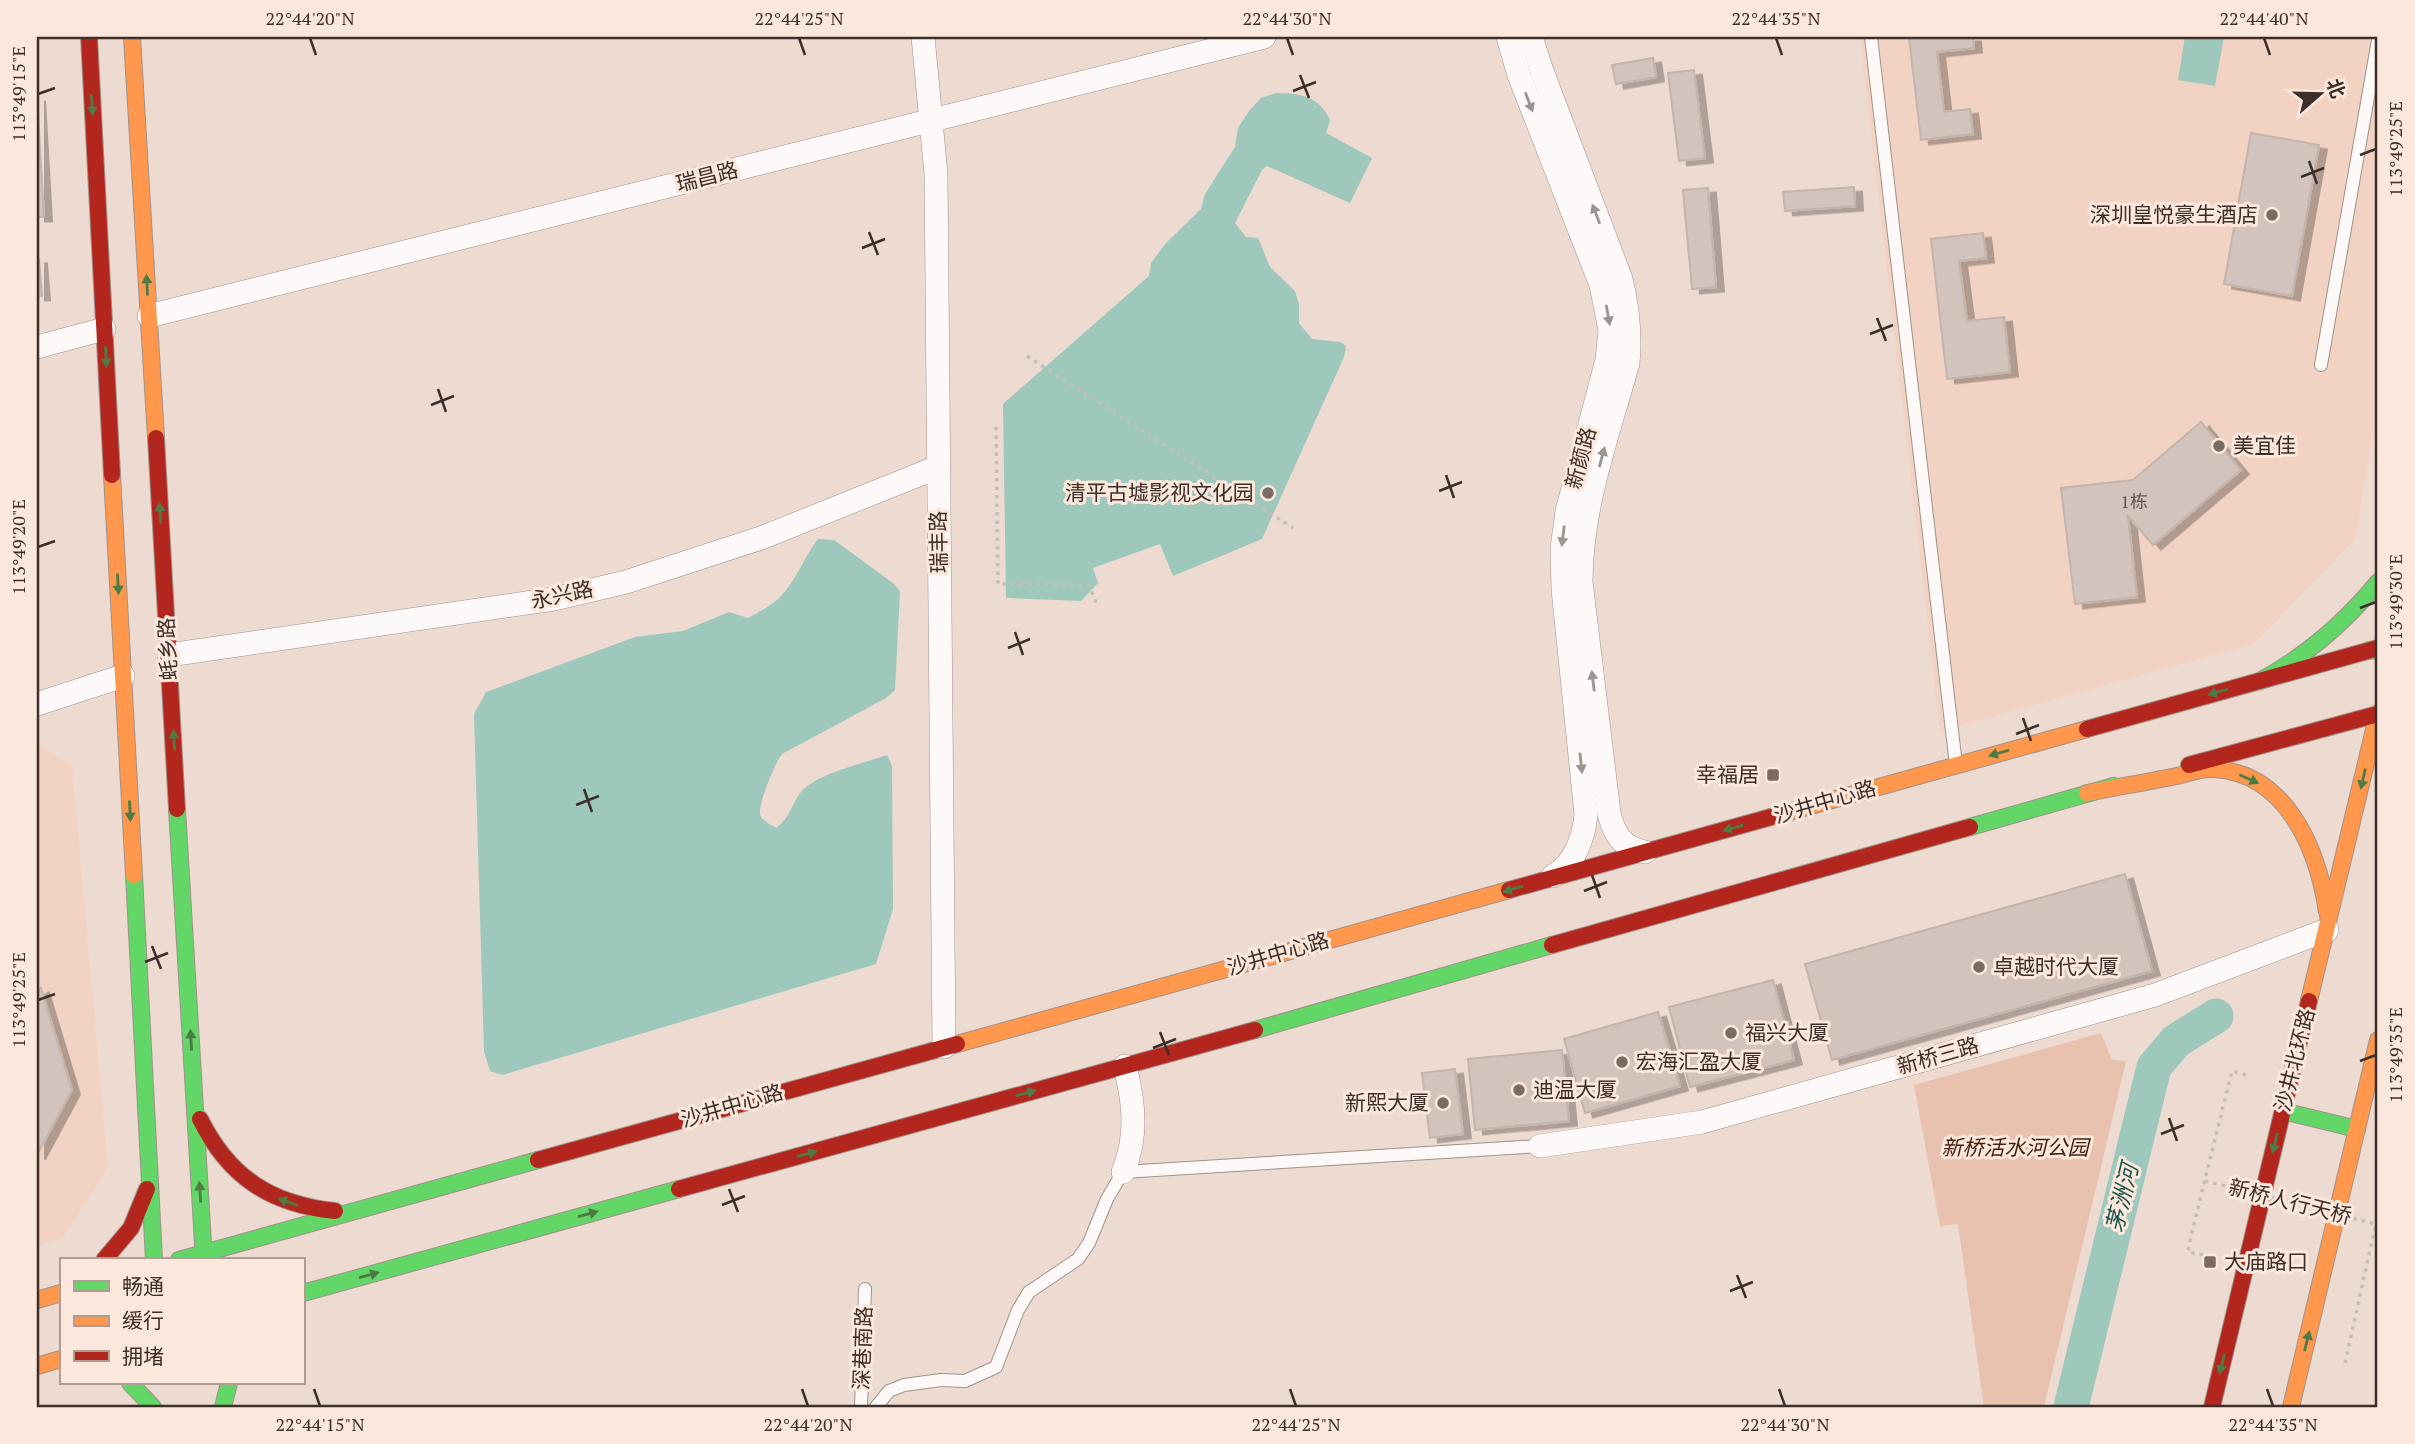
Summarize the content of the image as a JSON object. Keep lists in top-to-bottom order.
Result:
{
  "streets": {
    "street": [
      "瑞昌路",
      "新颜路",
      "瑞丰路",
      "永兴路",
      "蚝乡路",
      "沙井中心路",
      "新桥三路",
      "沙井北环路"
    ],
    "lane": ["深巷南路"],
    "path": ["新桥人行天桥"]
  },
  "crossings": [
    ["瑞昌路", "瑞丰路"],
    ["瑞昌路", "蚝乡路"],
    ["新颜路", "沙井中心路"],
    ["瑞丰路", "永兴路"],
    ["瑞丰路", "沙井中心路"],
    ["永兴路", "蚝乡路"],
    ["蚝乡路", "沙井中心路"],
    ["新桥三路", "沙井北环路"]
  ],
  "water": ["茅洲河"],
  "parks": ["新桥活水河公园"],
  "places": {
    "other": [
      "深圳皇悦豪生酒店",
      "美宜佳",
      "清平古墟影视文化园",
      "卓越时代大厦",
      "福兴大厦",
      "宏海汇盈大厦",
      "迪温大厦",
      "新熙大厦"
    ],
    "transit": ["幸福居", "大庙路口"]
  },
  "house_numbers": ["1栋"],
  "legend": ["畅通", "缓行", "拥堵"],
  "north": "right",
  "coordinates": [
    "22°44'20\"N",
    "22°44'25\"N",
    "22°44'30\"N",
    "22°44'35\"N",
    "22°44'40\"N",
    "113°49'15\"E",
    "113°49'25\"E",
    "113°49'20\"E",
    "113°49'30\"E",
    "113°49'35\"E",
    "22°44'15\"N"
  ]
}
